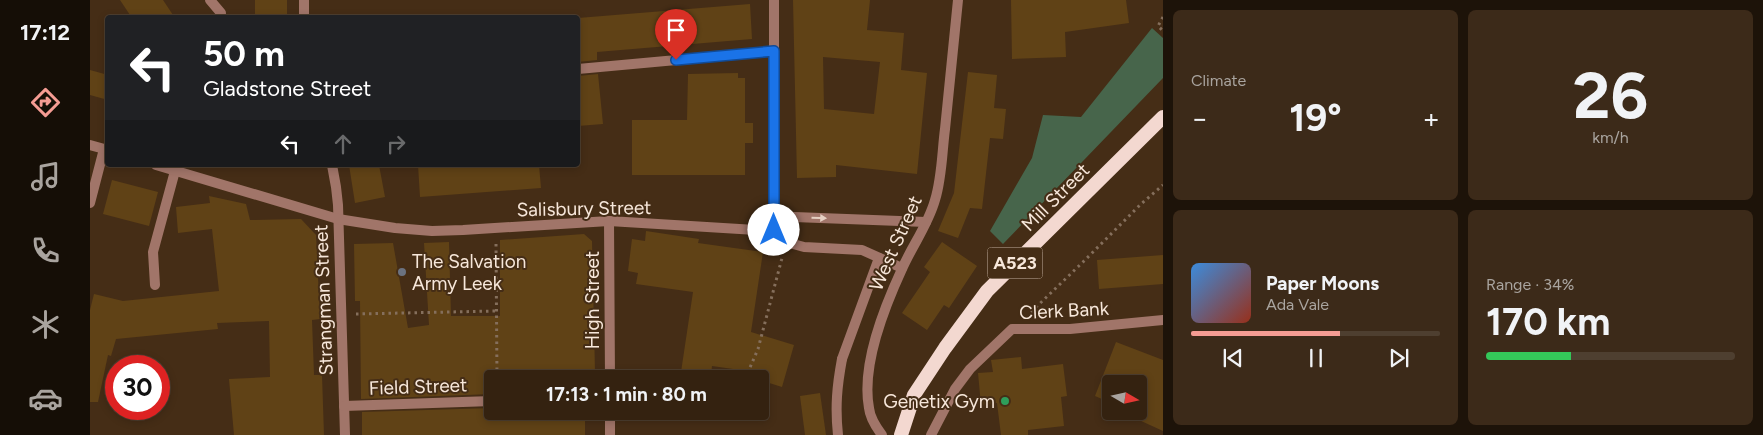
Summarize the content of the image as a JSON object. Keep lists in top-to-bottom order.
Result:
{
  "streets": {
    "highway": ["Mill Street", "A523"],
    "street": [
      "Salisbury Street",
      "West Street",
      "Strangman Street",
      "High Street",
      "Clerk Bank",
      "Field Street"
    ]
  },
  "crossings": [
    ["Salisbury Street", "Strangman Street"],
    ["Salisbury Street", "High Street"],
    ["Strangman Street", "Field Street"]
  ],
  "places": ["The Salvation Army Leek", "Genetix Gym"],
  "north": "right",
  "page": {
    "tabs": "17:12",
    "tile": [
      "Climate",
      ["26", "km/h"],
      ["Range · 34%", "170 km"]
    ],
    "turn": ["50 m", "Gladstone Street"],
    "heat": ["−", "19°", "+"],
    "song": ["Paper Moons", "Ada Vale"],
    "limit": "30",
    "trip": "17:13 · 1 min · 80 m"
  }
}
